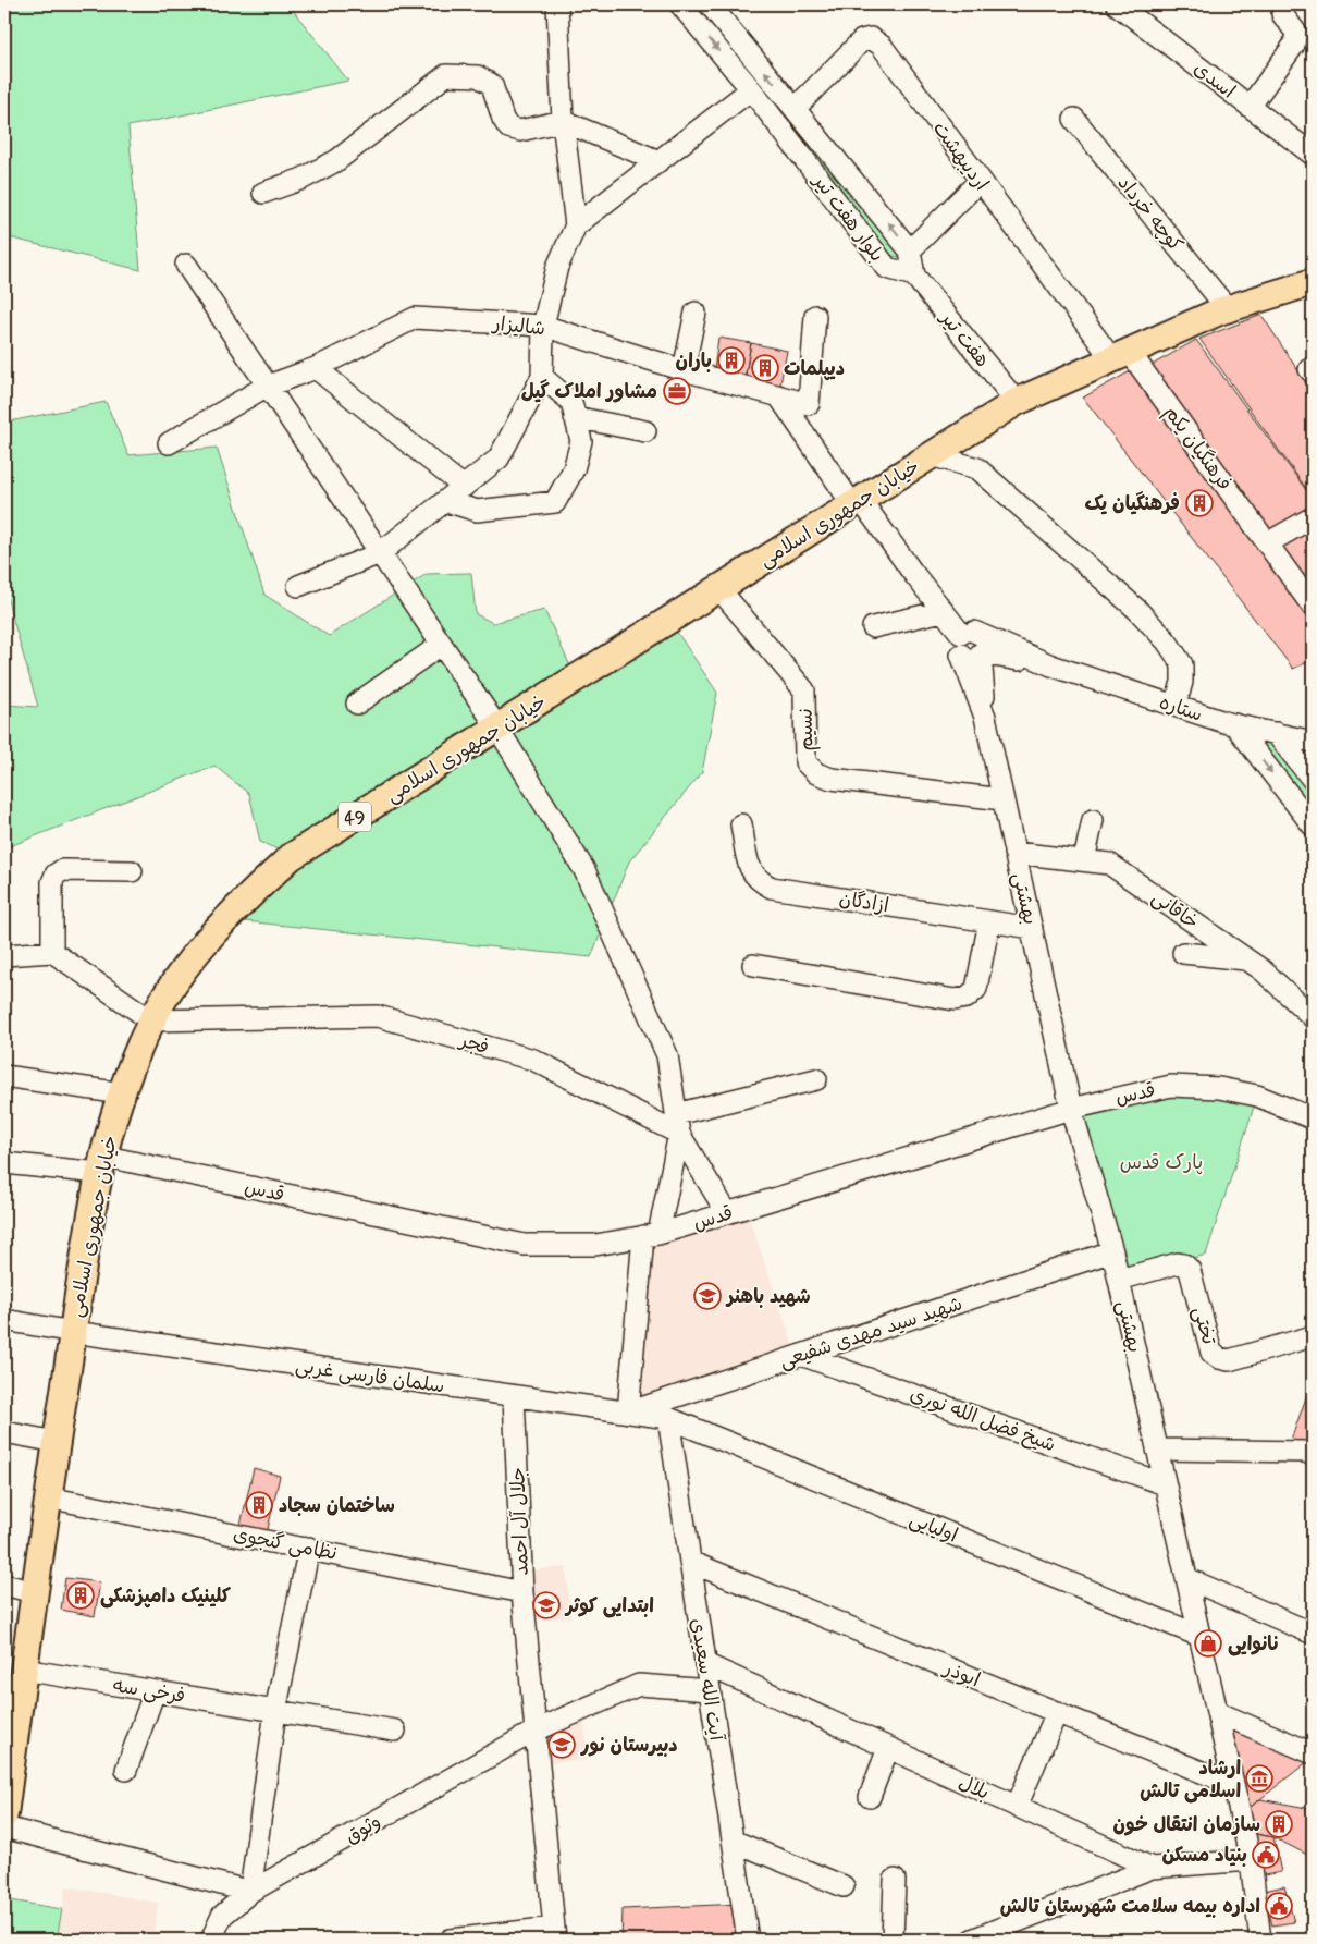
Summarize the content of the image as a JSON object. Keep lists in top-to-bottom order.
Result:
{
  "streets": {
    "main road": ["خیابان جمهوری اسلامی", "49"],
    "street": [
      "اسدی",
      "اردیبهشت",
      "کوچه خرداد",
      "بلوار هفت تیر",
      "شالیزار",
      "هفت تیر",
      "فرهنگیان یکم",
      "ستاره",
      "نسیم",
      "بهشتی",
      "ازادگان",
      "خاقانی",
      "فجر",
      "قدس",
      "تختی",
      "شهید سید مهدی شفیعی",
      "سلمان فارسی غربی",
      "شیخ فضل الله نوری",
      "جلال آل احمد",
      "اولیایی",
      "نظامی گنجوی",
      "ابوذر",
      "آیت الله سعیدی",
      "فرخی سه",
      "بلال",
      "وثوق"
    ]
  },
  "crossings": [
    ["اردیبهشت", "بلوار هفت تیر"],
    ["اردیبهشت", "فرهنگیان یکم"],
    ["اردیبهشت", "خیابان جمهوری اسلامی"],
    ["کوچه خرداد", "خیابان جمهوری اسلامی"],
    ["بلوار هفت تیر", "هفت تیر"],
    ["هفت تیر", "خیابان جمهوری اسلامی"],
    ["فرهنگیان یکم", "خیابان جمهوری اسلامی"],
    ["خیابان جمهوری اسلامی", "نسیم"],
    ["خیابان جمهوری اسلامی", "فجر"],
    ["خیابان جمهوری اسلامی", "قدس"],
    ["خیابان جمهوری اسلامی", "سلمان فارسی غربی"],
    ["خیابان جمهوری اسلامی", "نظامی گنجوی"],
    ["خیابان جمهوری اسلامی", "فرخی سه"],
    ["نسیم", "بهشتی"],
    ["بهشتی", "ازادگان"],
    ["بهشتی", "خاقانی"],
    ["بهشتی", "قدس"],
    ["بهشتی", "تختی"],
    ["بهشتی", "شهید سید مهدی شفیعی"],
    ["بهشتی", "شیخ فضل الله نوری"],
    ["بهشتی", "اولیایی"],
    ["بهشتی", "ابوذر"],
    ["بهشتی", "بلال"],
    ["شهید سید مهدی شفیعی", "سلمان فارسی غربی"],
    ["شهید سید مهدی شفیعی", "شیخ فضل الله نوری"],
    ["سلمان فارسی غربی", "جلال آل احمد"],
    ["سلمان فارسی غربی", "اولیایی"],
    ["سلمان فارسی غربی", "آیت الله سعیدی"],
    ["جلال آل احمد", "نظامی گنجوی"],
    ["جلال آل احمد", "وثوق"],
    ["اولیایی", "آیت الله سعیدی"],
    ["ابوذر", "آیت الله سعیدی"],
    ["آیت الله سعیدی", "بلال"],
    ["آیت الله سعیدی", "وثوق"]
  ],
  "parks": ["پارک قدس"],
  "places": {
    "building": [
      "باران",
      "دیپلمات",
      "فرهنگیان یک",
      "ساختمان سجاد",
      "کلینیک دامپزشکی",
      "سازمان انتقال خون"
    ],
    "office": ["مشاور املاک گیل"],
    "school or university": ["شهید باهنر", "ابتدایی کوثر", "دبیرستان نور"],
    "shop": ["نانوایی"],
    "museum": ["ارشاد اسلامی تالش"],
    "public building": ["بنیاد مسکن", "اداره بیمه سلامت شهرستان تالش"]
  }
}
